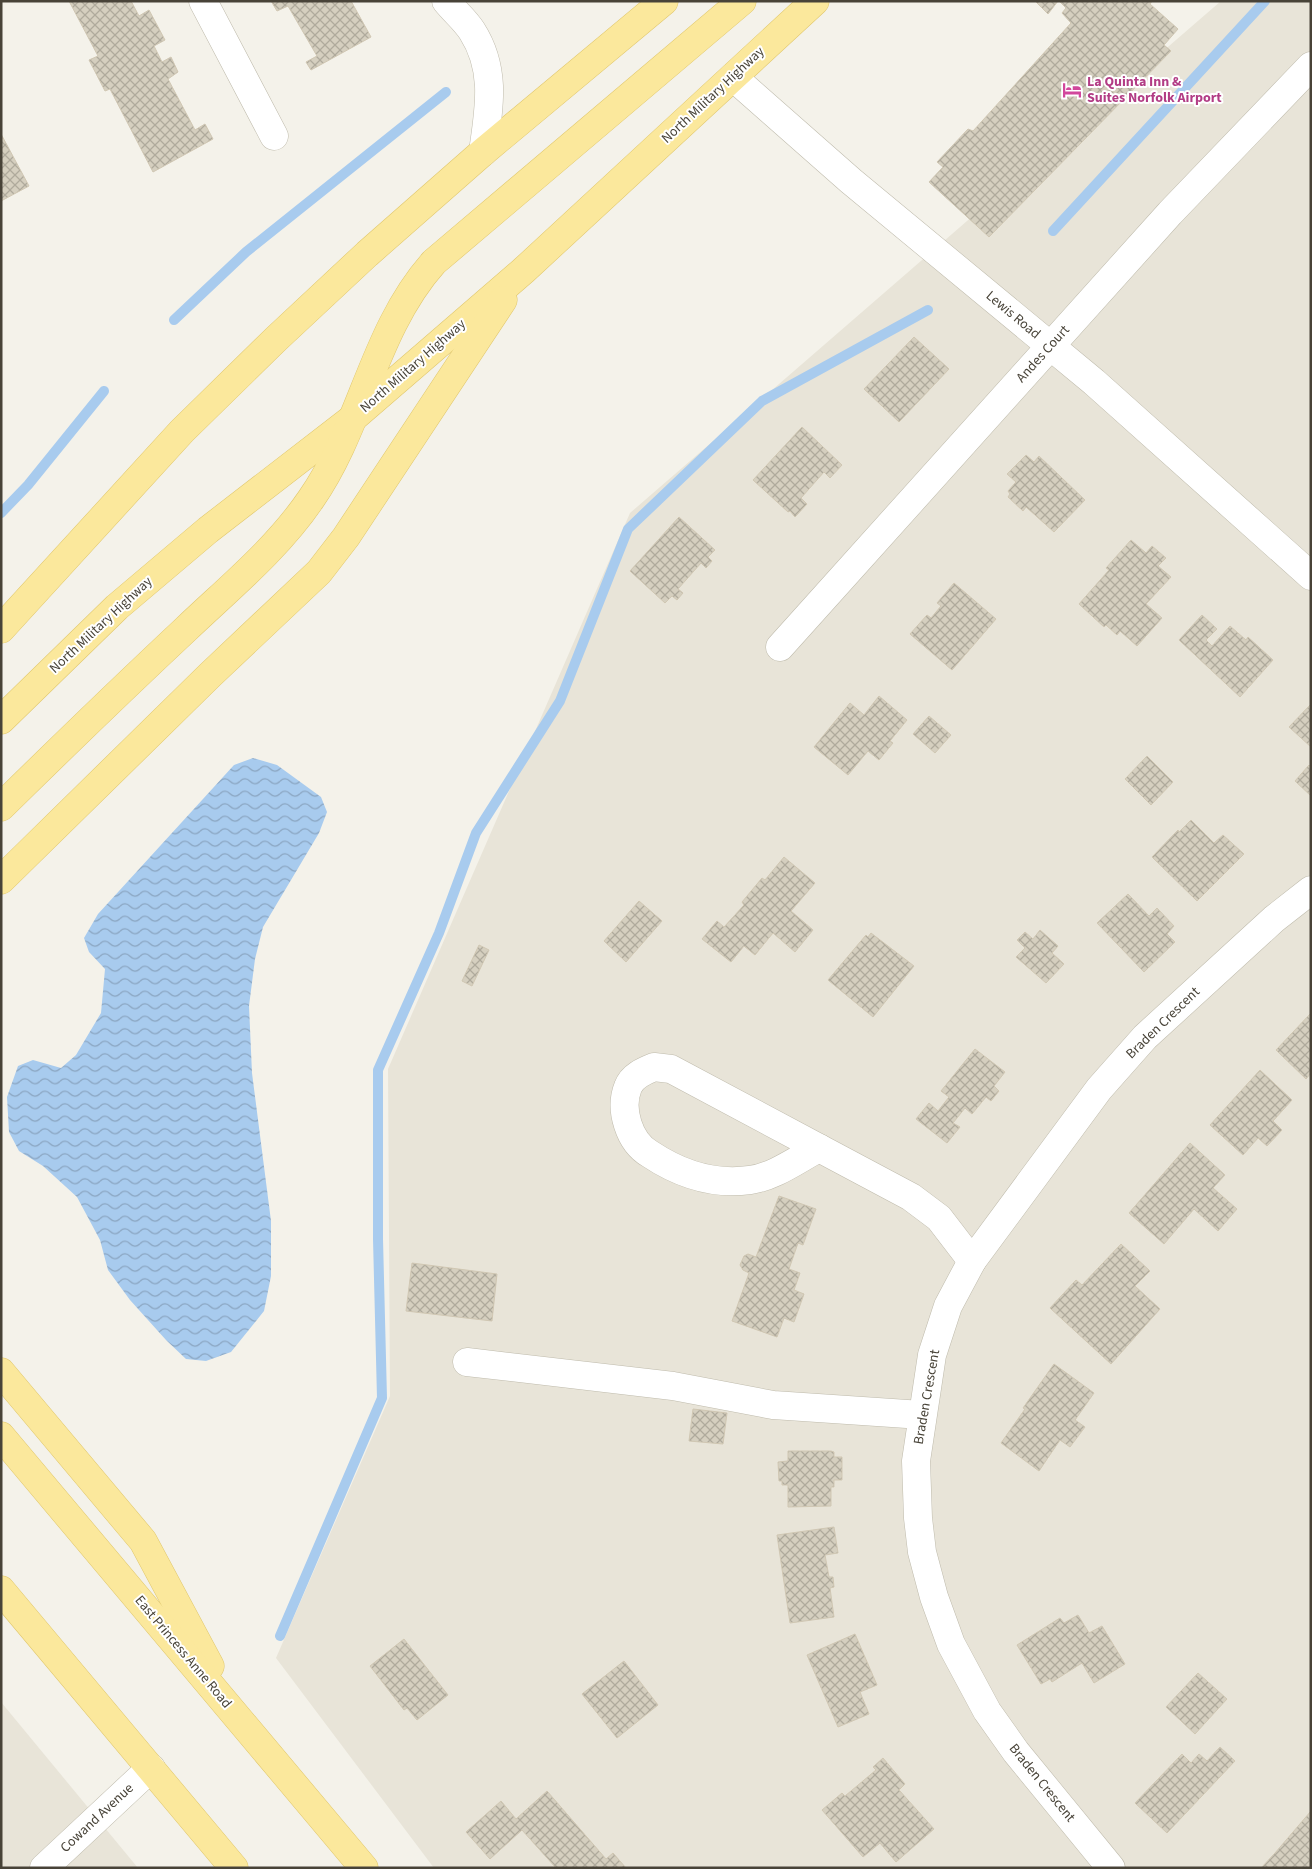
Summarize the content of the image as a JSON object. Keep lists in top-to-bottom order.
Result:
{
  "streets": {
    "main road": ["North Military Highway", "East Princess Anne Road"],
    "street": [
      "Lewis Road",
      "Andes Court",
      "Braden Crescent",
      "Cowand Avenue"
    ]
  },
  "crossings": [
    ["North Military Highway", "Lewis Road"],
    ["Lewis Road", "Andes Court"]
  ],
  "places": {
    "hotel": ["La Quinta Inn & Suites Norfolk Airport"]
  }
}
